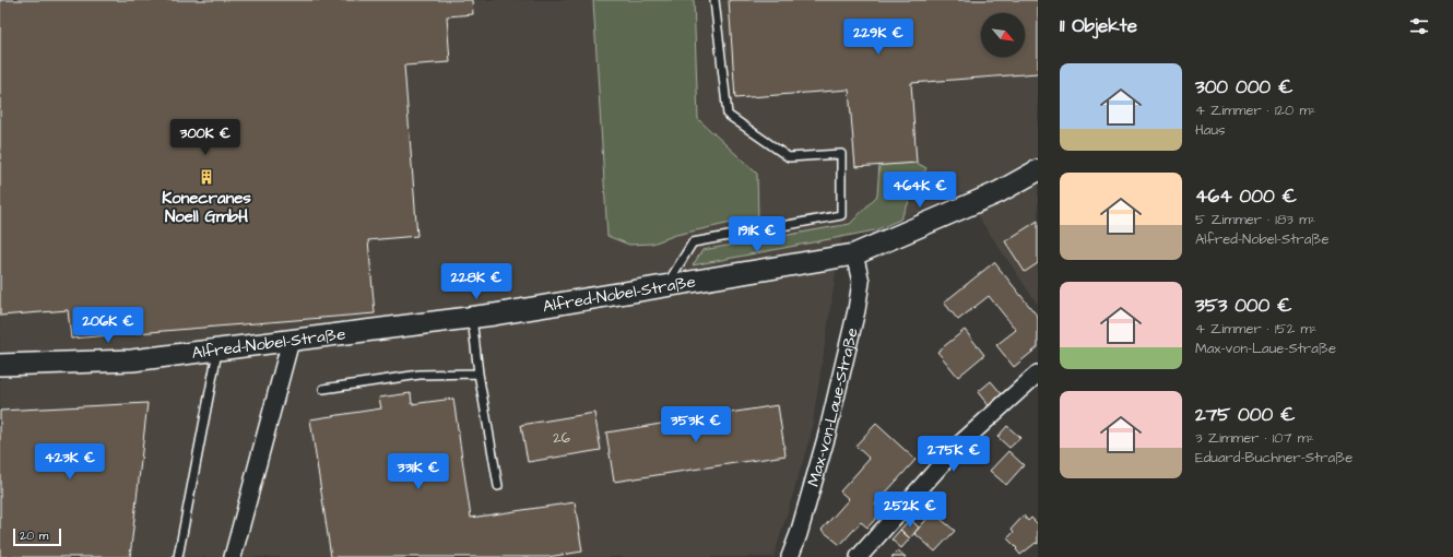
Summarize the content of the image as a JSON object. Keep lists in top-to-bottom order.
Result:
{
  "streets": {
    "street": ["Alfred-Nobel-Straße", "Max-von-Laue-Straße"]
  },
  "crossings": [
    ["Alfred-Nobel-Straße", "Max-von-Laue-Straße"]
  ],
  "places": {
    "building": ["Konecranes Noell GmbH"]
  },
  "house_numbers": ["26"],
  "scale_bar": "20 m",
  "north": "bottom right",
  "page": {
    "heading": "11 Objekte",
    "price": [
      "229K €",
      "300K €",
      "464K €",
      "191K €",
      "228K €",
      "206K €",
      "353K €",
      "275K €",
      "423K €",
      "331K €",
      "252K €"
    ],
    "list": [
      {
        "name": "300 000 €",
        "note": "4 Zimmer · 120 m² · Haus"
      },
      {
        "name": "464 000 €",
        "note": "5 Zimmer · 183 m² · Alfred-Nobel-Straße"
      },
      {
        "name": "353 000 €",
        "note": "4 Zimmer · 152 m² · Max-von-Laue-Straße"
      },
      {
        "name": "275 000 €",
        "note": "3 Zimmer · 107 m² · Eduard-Buchner-Straße"
      }
    ],
    "scale": "20 m"
  }
}
